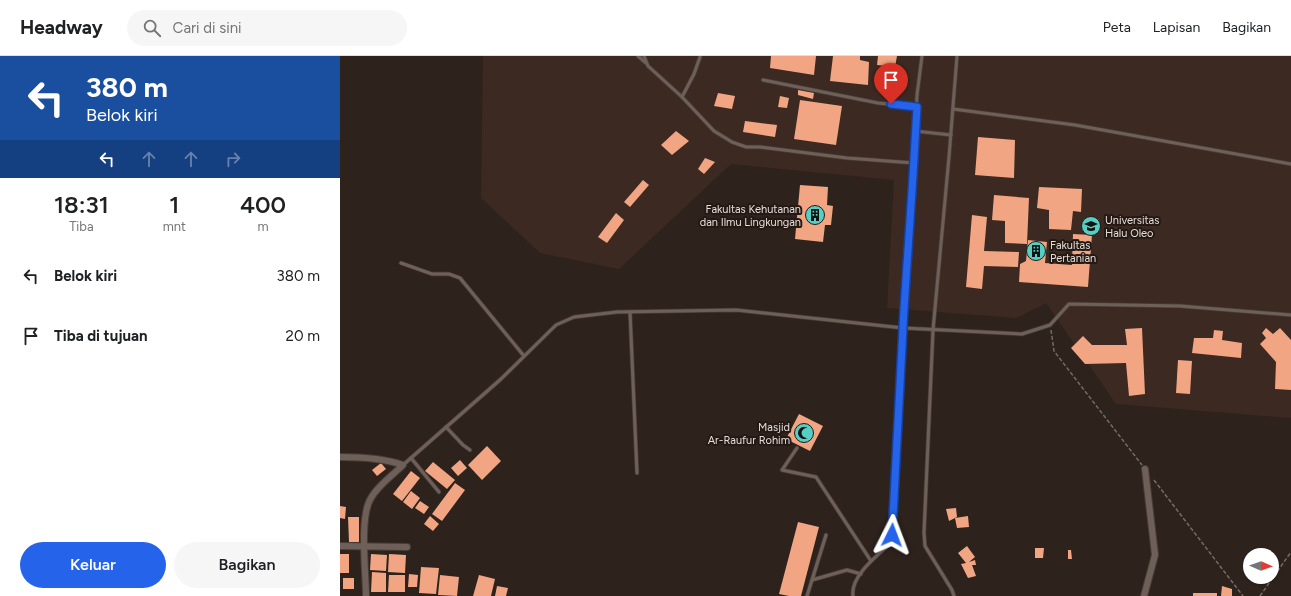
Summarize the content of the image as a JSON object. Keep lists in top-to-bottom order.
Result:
{
  "places": {
    "building": ["Fakultas Kehutanan dan Ilmu Lingkungan", "Fakultas Pertanian"],
    "school or university": ["Universitas Halu Oleo"],
    "mosque": ["Masjid Ar-Raufur Rohim"]
  },
  "north": "right",
  "page": {
    "header": "Headway",
    "search": "Cari di sini",
    "nav": ["Peta", "Lapisan", "Bagikan"],
    "turn": ["380 m", "Belok kiri"],
    "eta": [
      "18:31",
      "Tiba",
      "1",
      "mnt",
      "400",
      "m"
    ],
    "list": [
      {
        "name": "Belok kiri",
        "value": "380 m"
      },
      {
        "name": "Tiba di tujuan",
        "value": "20 m"
      }
    ],
    "buttons": ["Keluar", "Bagikan"]
  }
}
